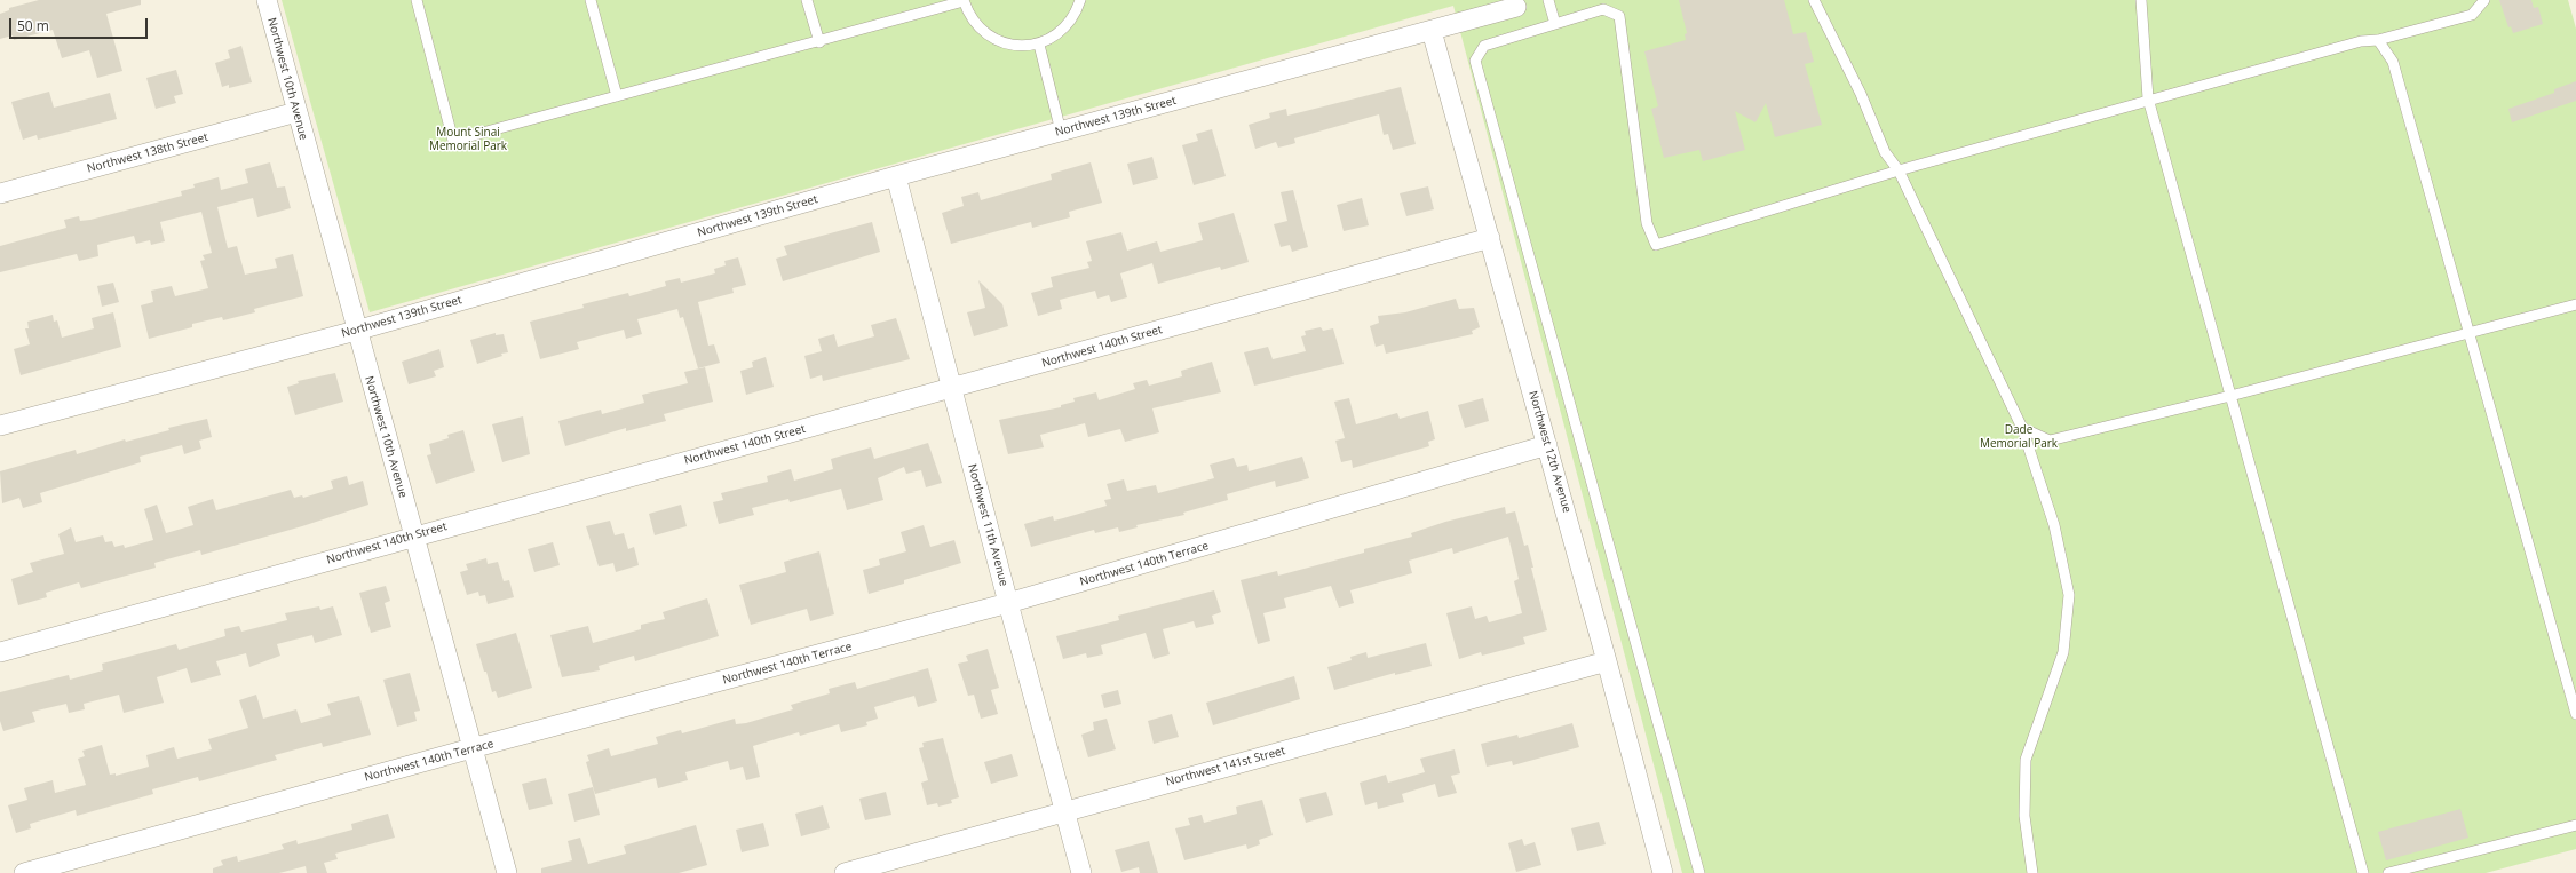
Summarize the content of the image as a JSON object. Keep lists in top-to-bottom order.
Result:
{
  "streets": {
    "street": [
      "Northwest 10th Avenue",
      "Northwest 139th Street",
      "Northwest 138th Street",
      "Northwest 140th Street",
      "Northwest 12th Avenue",
      "Northwest 11th Avenue",
      "Northwest 140th Terrace",
      "Northwest 141st Street"
    ]
  },
  "crossings": [
    ["Northwest 10th Avenue", "Northwest 139th Street"],
    ["Northwest 10th Avenue", "Northwest 138th Street"],
    ["Northwest 10th Avenue", "Northwest 140th Street"],
    ["Northwest 10th Avenue", "Northwest 140th Terrace"],
    ["Northwest 139th Street", "Northwest 12th Avenue"],
    ["Northwest 139th Street", "Northwest 11th Avenue"],
    ["Northwest 140th Street", "Northwest 12th Avenue"],
    ["Northwest 140th Street", "Northwest 11th Avenue"],
    ["Northwest 12th Avenue", "Northwest 140th Terrace"],
    ["Northwest 12th Avenue", "Northwest 141st Street"],
    ["Northwest 11th Avenue", "Northwest 140th Terrace"],
    ["Northwest 11th Avenue", "Northwest 141st Street"]
  ],
  "parks": ["Mount Sinai Memorial Park", "Dade Memorial Park"],
  "scale_bar": "50 m"
}
